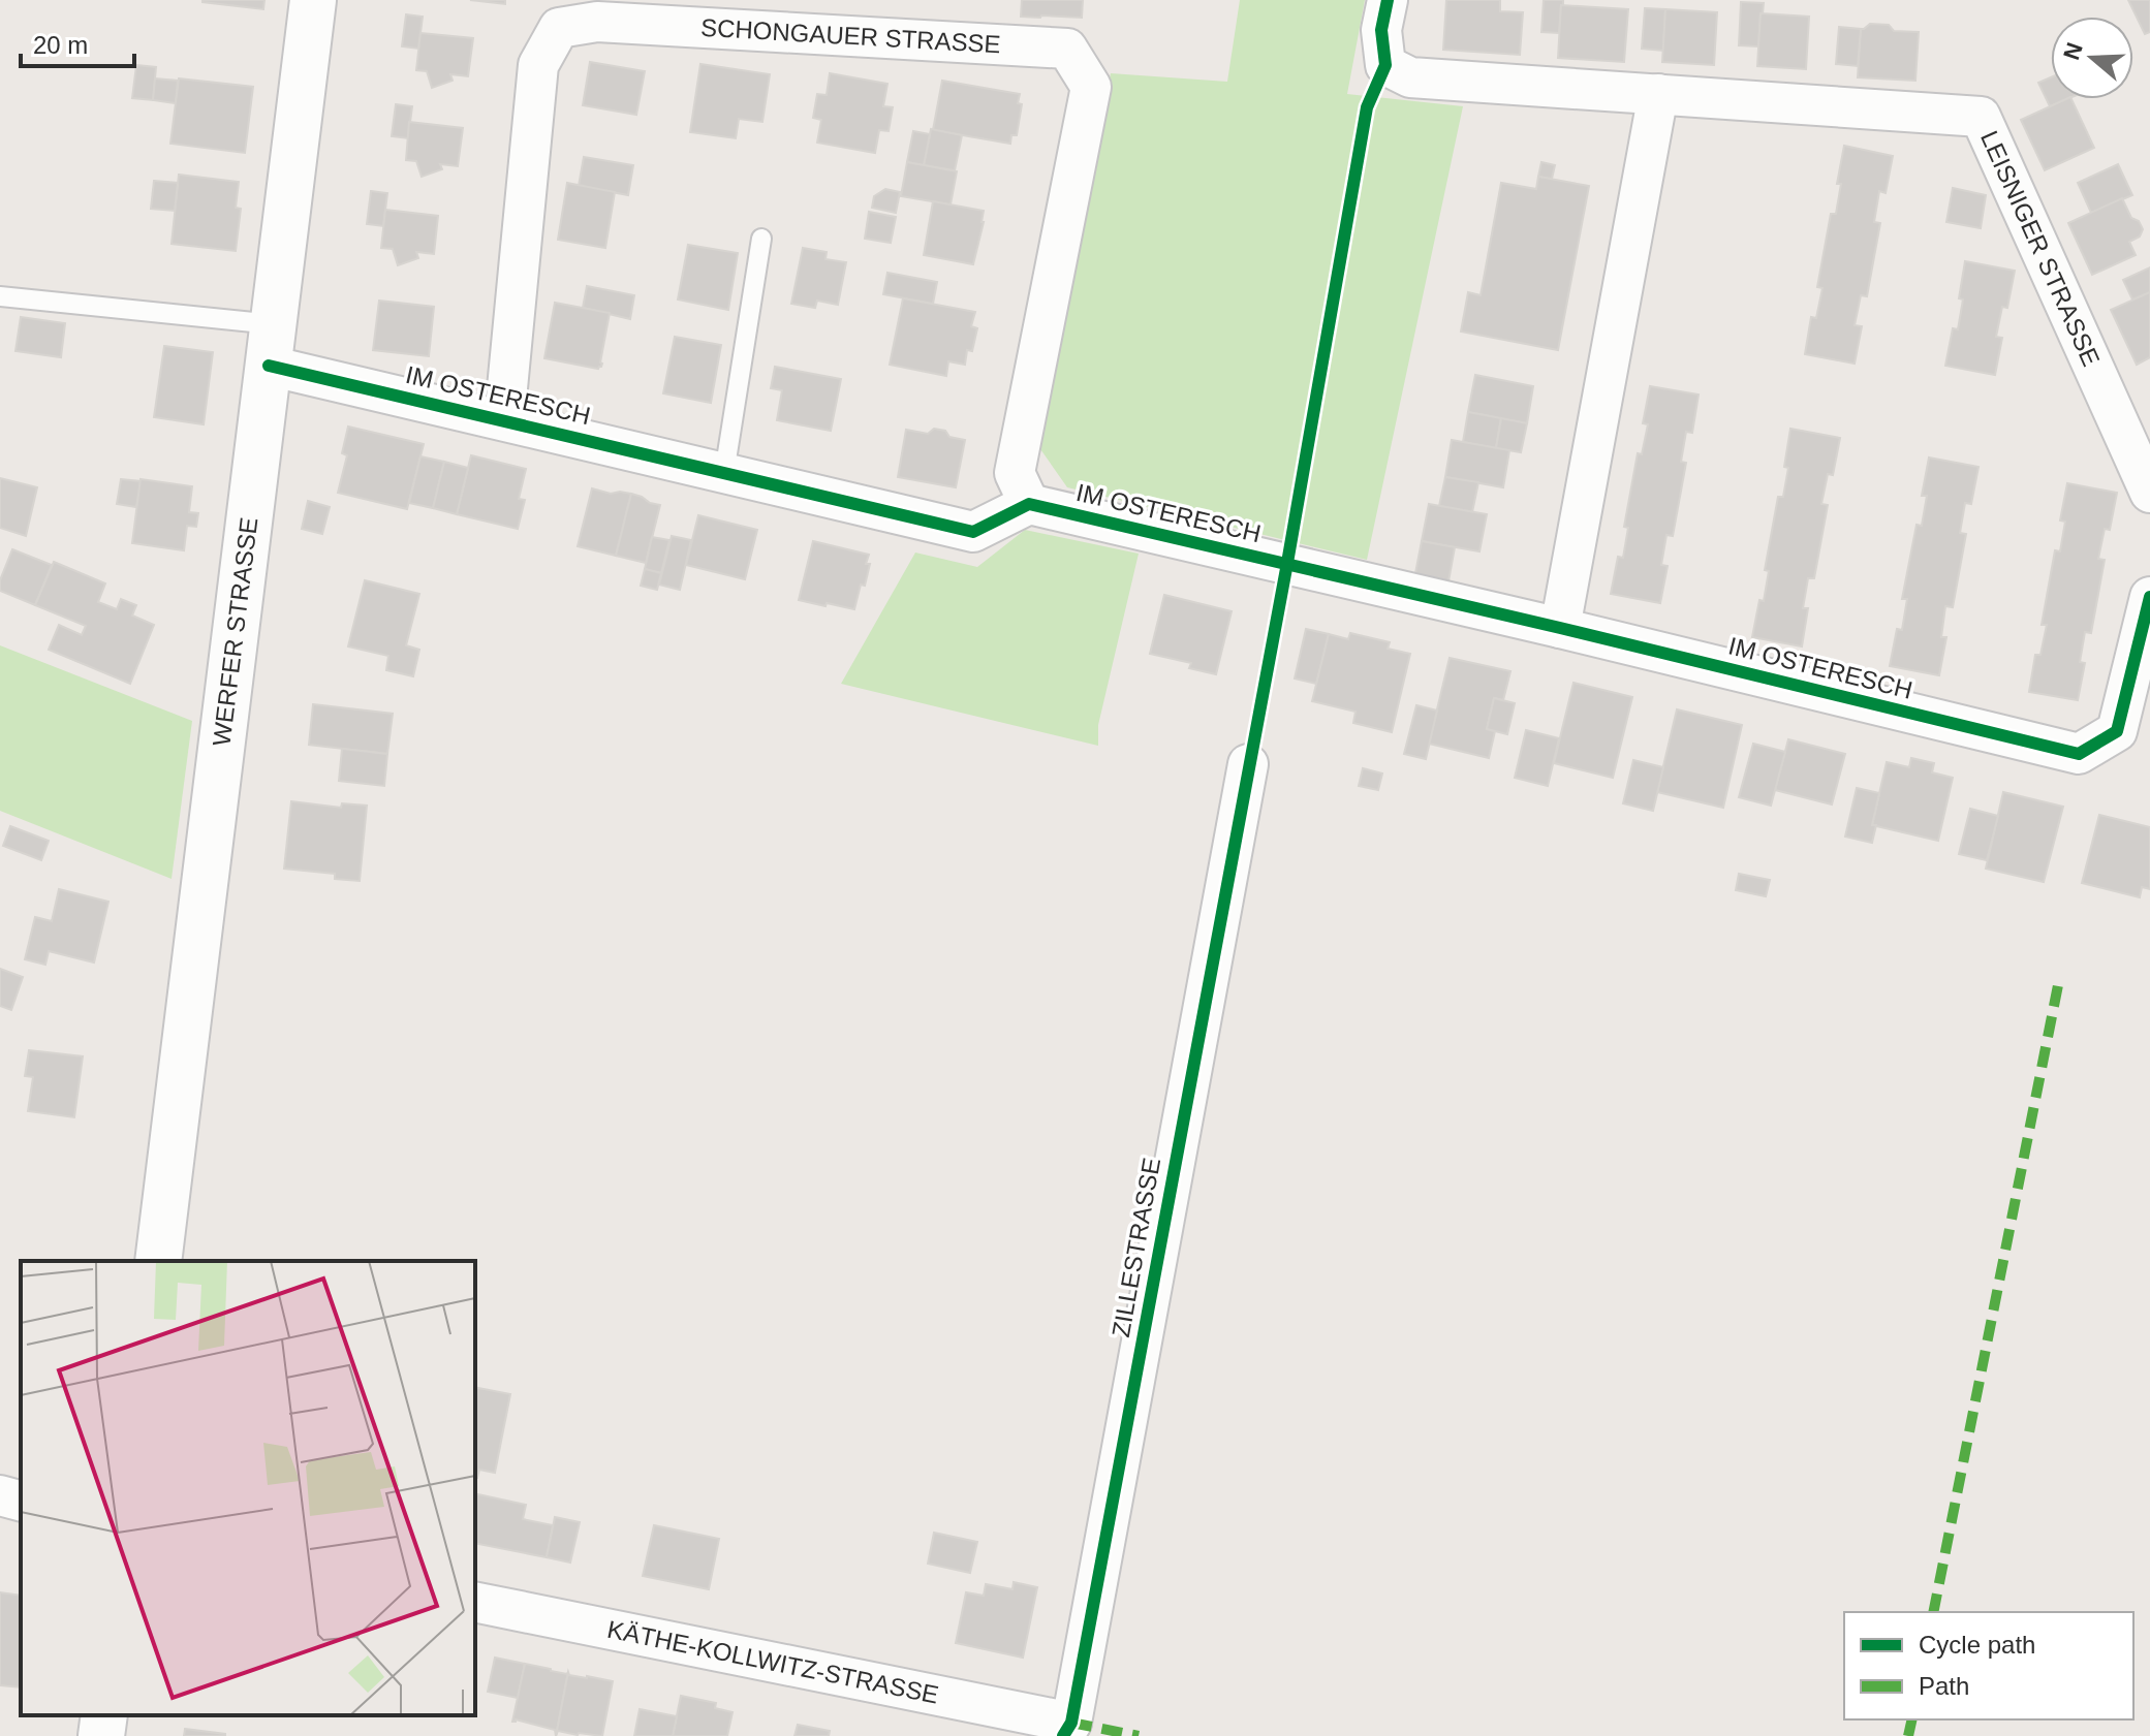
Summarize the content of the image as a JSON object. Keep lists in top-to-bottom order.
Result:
{
  "streets": {
    "street": [
      "SCHONGAUER STRASSE",
      "LEISNIGER STRASSE",
      "IM OSTERESCH",
      "WERFER STRASSE",
      "ZILLESTRASSE",
      "KÄTHE-KOLLWITZ-STRASSE"
    ]
  },
  "crossings": [
    ["SCHONGAUER STRASSE", "IM OSTERESCH"],
    ["IM OSTERESCH", "WERFER STRASSE"],
    ["ZILLESTRASSE", "KÄTHE-KOLLWITZ-STRASSE"]
  ],
  "legend": ["Cycle path", "Path"],
  "scale_bar": "20 m",
  "north": "left"
}
